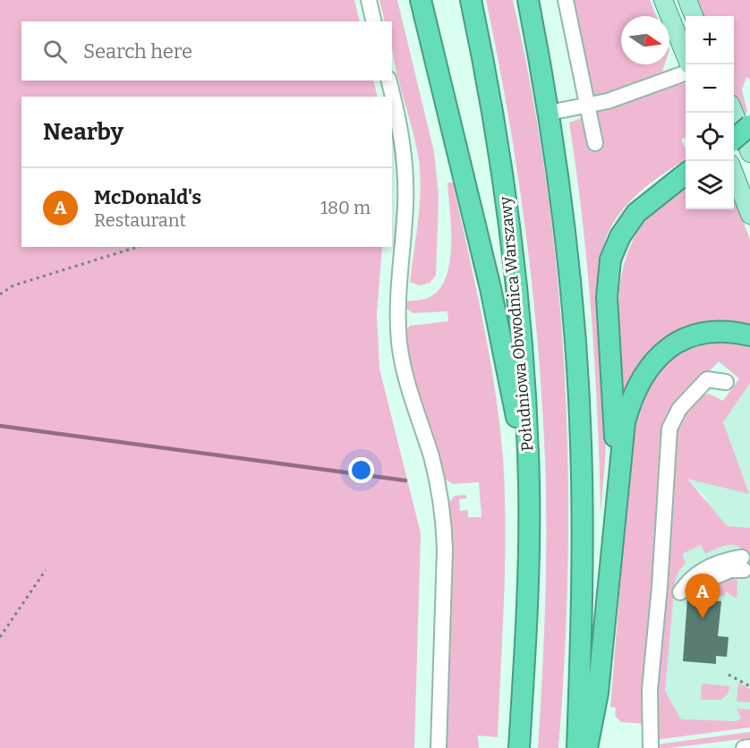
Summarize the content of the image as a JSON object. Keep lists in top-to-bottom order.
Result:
{
  "streets": {
    "highway": ["Południowa Obwodnica Warszawy"]
  },
  "north": "right",
  "page": {
    "map_buttons": ["+", "−"],
    "search": "Search here",
    "heading": "Nearby",
    "list": [
      {
        "mark": "A",
        "name": "McDonald's",
        "note": "Restaurant",
        "value": "180 m"
      }
    ],
    "pins": "A"
  }
}
